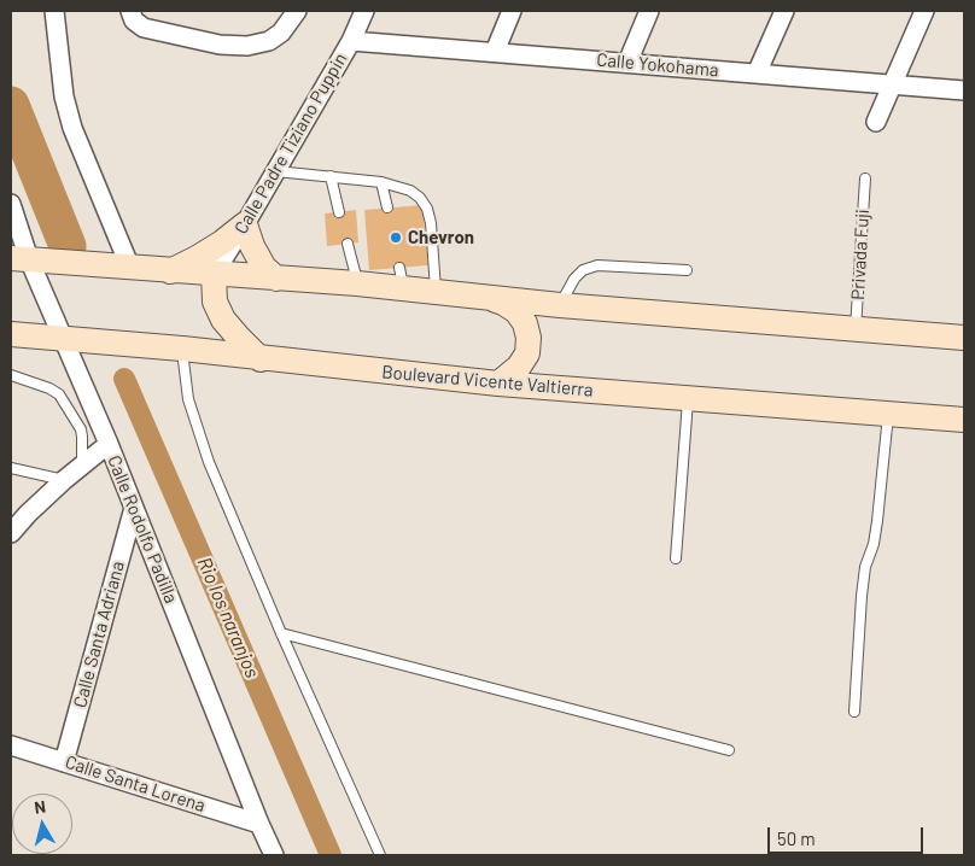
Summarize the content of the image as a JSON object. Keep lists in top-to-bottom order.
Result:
{
  "streets": {
    "main road": ["Boulevard Vicente Valtierra"],
    "street": [
      "Calle Yokohama",
      "Calle Padre Tiziano Puppin",
      "Calle Rodolfo Padilla",
      "Calle Santa Adriana",
      "Calle Santa Lorena"
    ],
    "lane": ["Privada Fuji"]
  },
  "crossings": [
    ["Calle Yokohama", "Calle Padre Tiziano Puppin"],
    ["Boulevard Vicente Valtierra", "Calle Rodolfo Padilla"],
    ["Calle Rodolfo Padilla", "Calle Santa Adriana"],
    ["Calle Rodolfo Padilla", "Calle Santa Lorena"],
    ["Calle Santa Adriana", "Calle Santa Lorena"]
  ],
  "water": ["Rio los naranjos"],
  "places": ["Chevron"],
  "scale_bar": "50 m",
  "north": "top"
}
